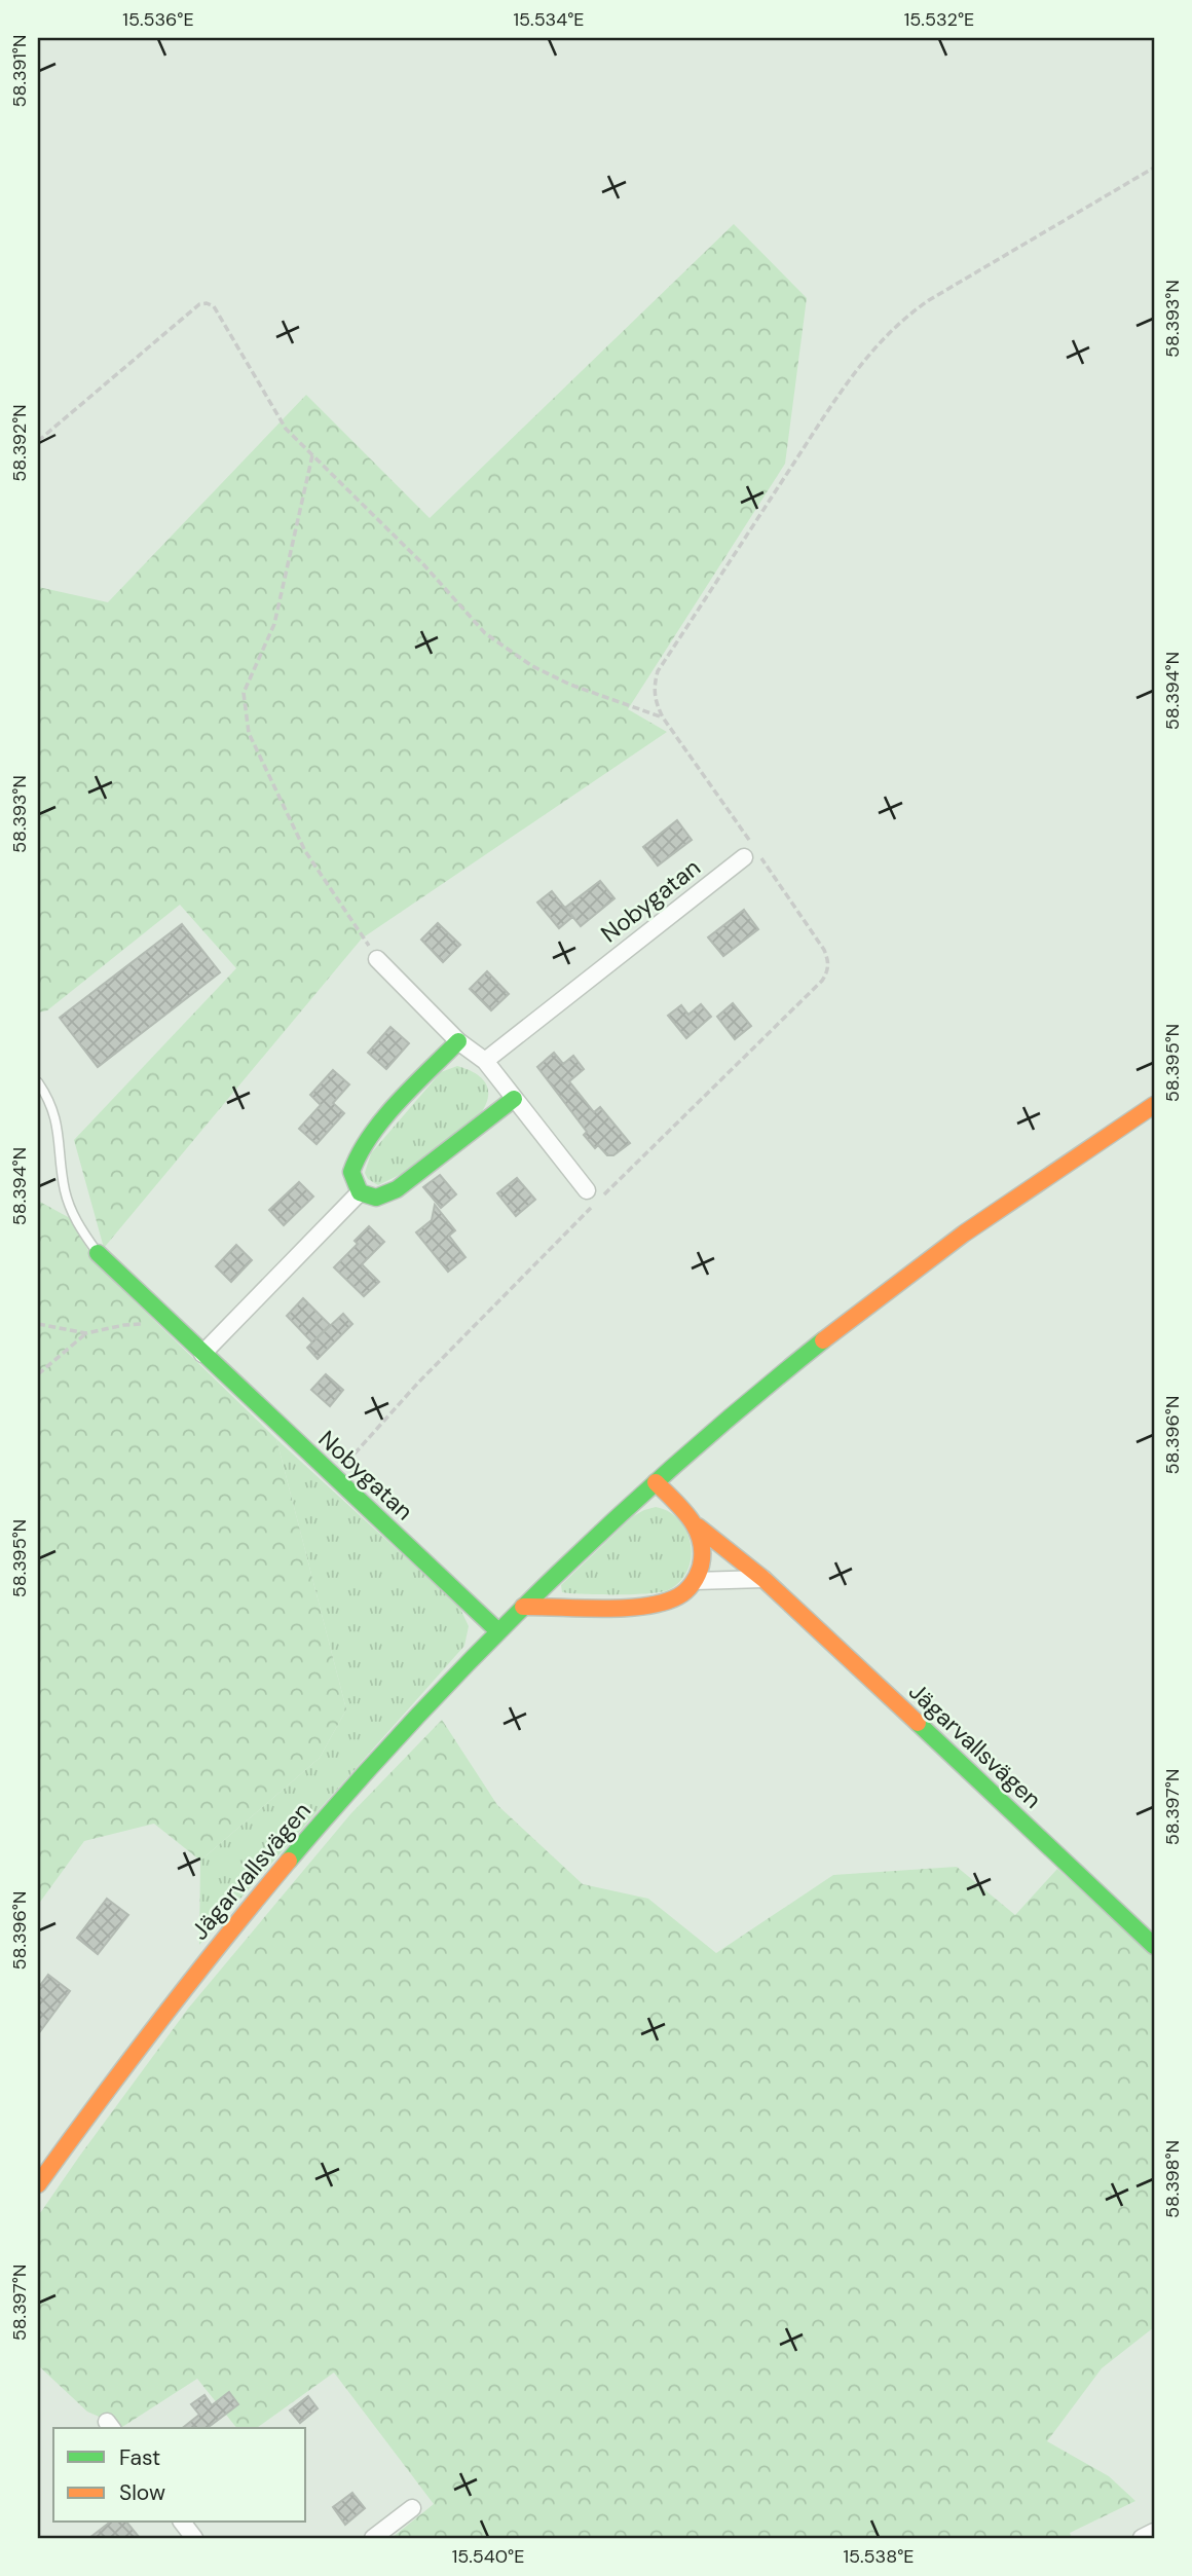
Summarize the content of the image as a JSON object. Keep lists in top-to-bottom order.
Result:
{
  "streets": {
    "street": ["Nobygatan", "Jägarvallsvägen"]
  },
  "crossings": [
    ["Nobygatan", "Jägarvallsvägen"]
  ],
  "legend": ["Fast", "Slow"],
  "coordinates": [
    "15.536°E",
    "15.534°E",
    "15.532°E",
    "58.391°N",
    "58.393°N",
    "58.392°N",
    "58.394°N",
    "58.395°N",
    "58.396°N",
    "58.397°N",
    "58.398°N",
    "15.540°E",
    "15.538°E"
  ]
}
